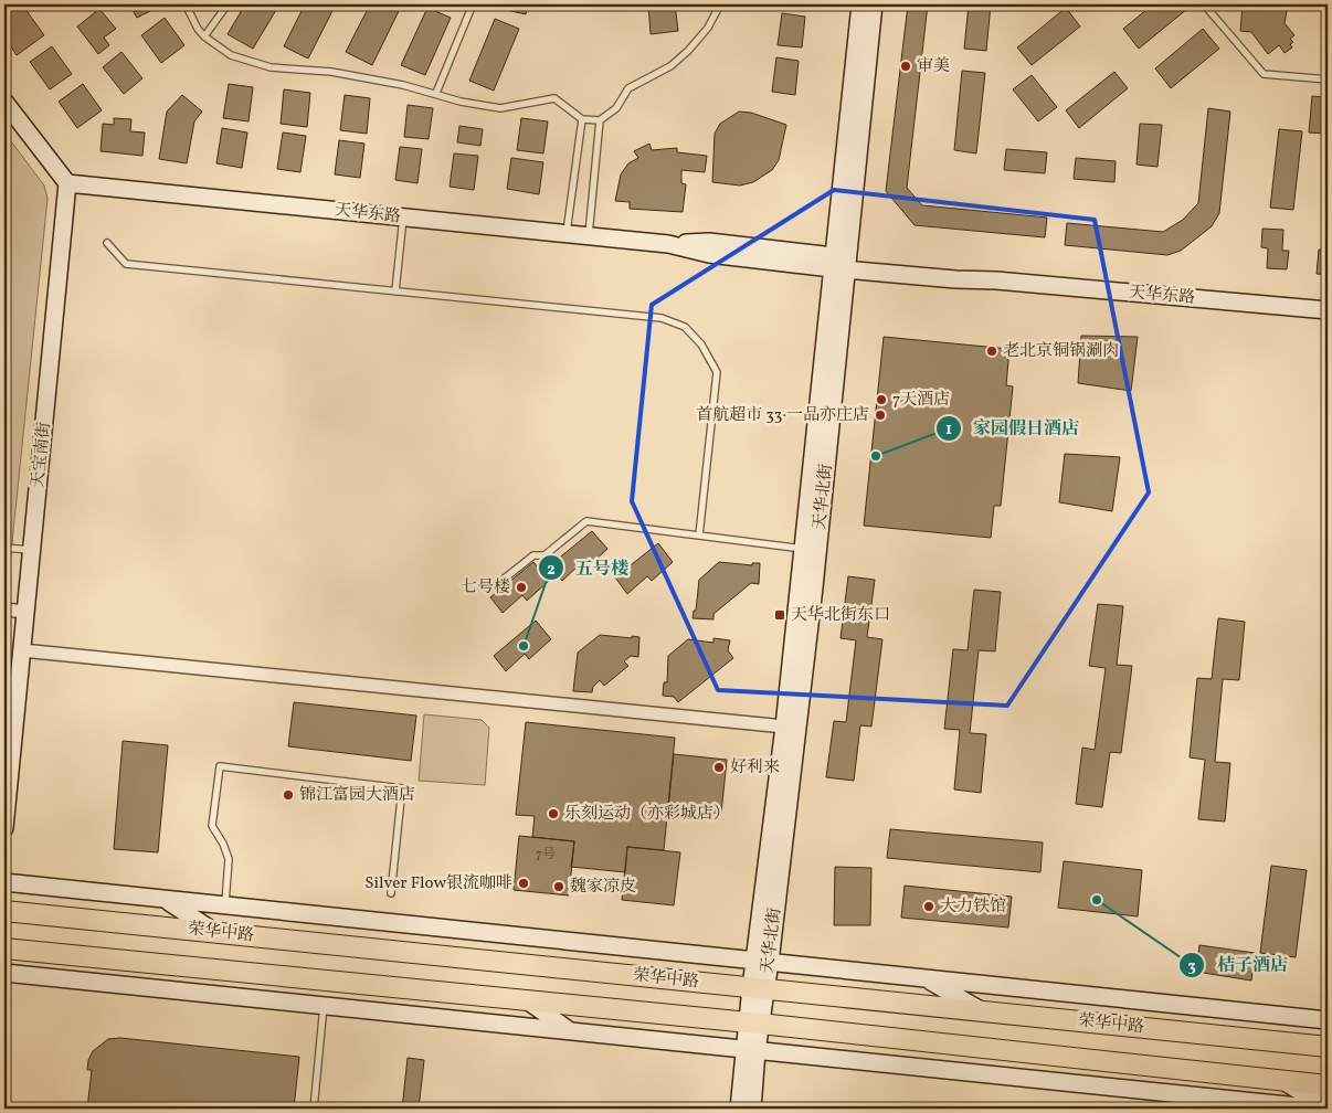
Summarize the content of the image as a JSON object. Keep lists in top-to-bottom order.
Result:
{
  "streets": {
    "main road": ["荣华中路"],
    "street": ["天华东路", "天宝南街", "天华北街"]
  },
  "crossings": [
    ["天华东路", "天宝南街"],
    ["天华东路", "天华北街"],
    ["天华北街", "荣华中路"]
  ],
  "places": {
    "other": [
      "审美",
      "老北京铜锅涮肉",
      "7天酒店",
      "首航超市 33·一品亦庄店",
      "家园假日酒店",
      "七号楼",
      "五号楼",
      "好利来",
      "锦江富园大酒店",
      "乐刻运动（亦彩城店）",
      "Silver Flow银流咖啡",
      "魏家凉皮",
      "桔子酒店",
      "大力铁馆"
    ],
    "transit": ["天华北街东口"]
  },
  "house_numbers": ["7号"]
}
